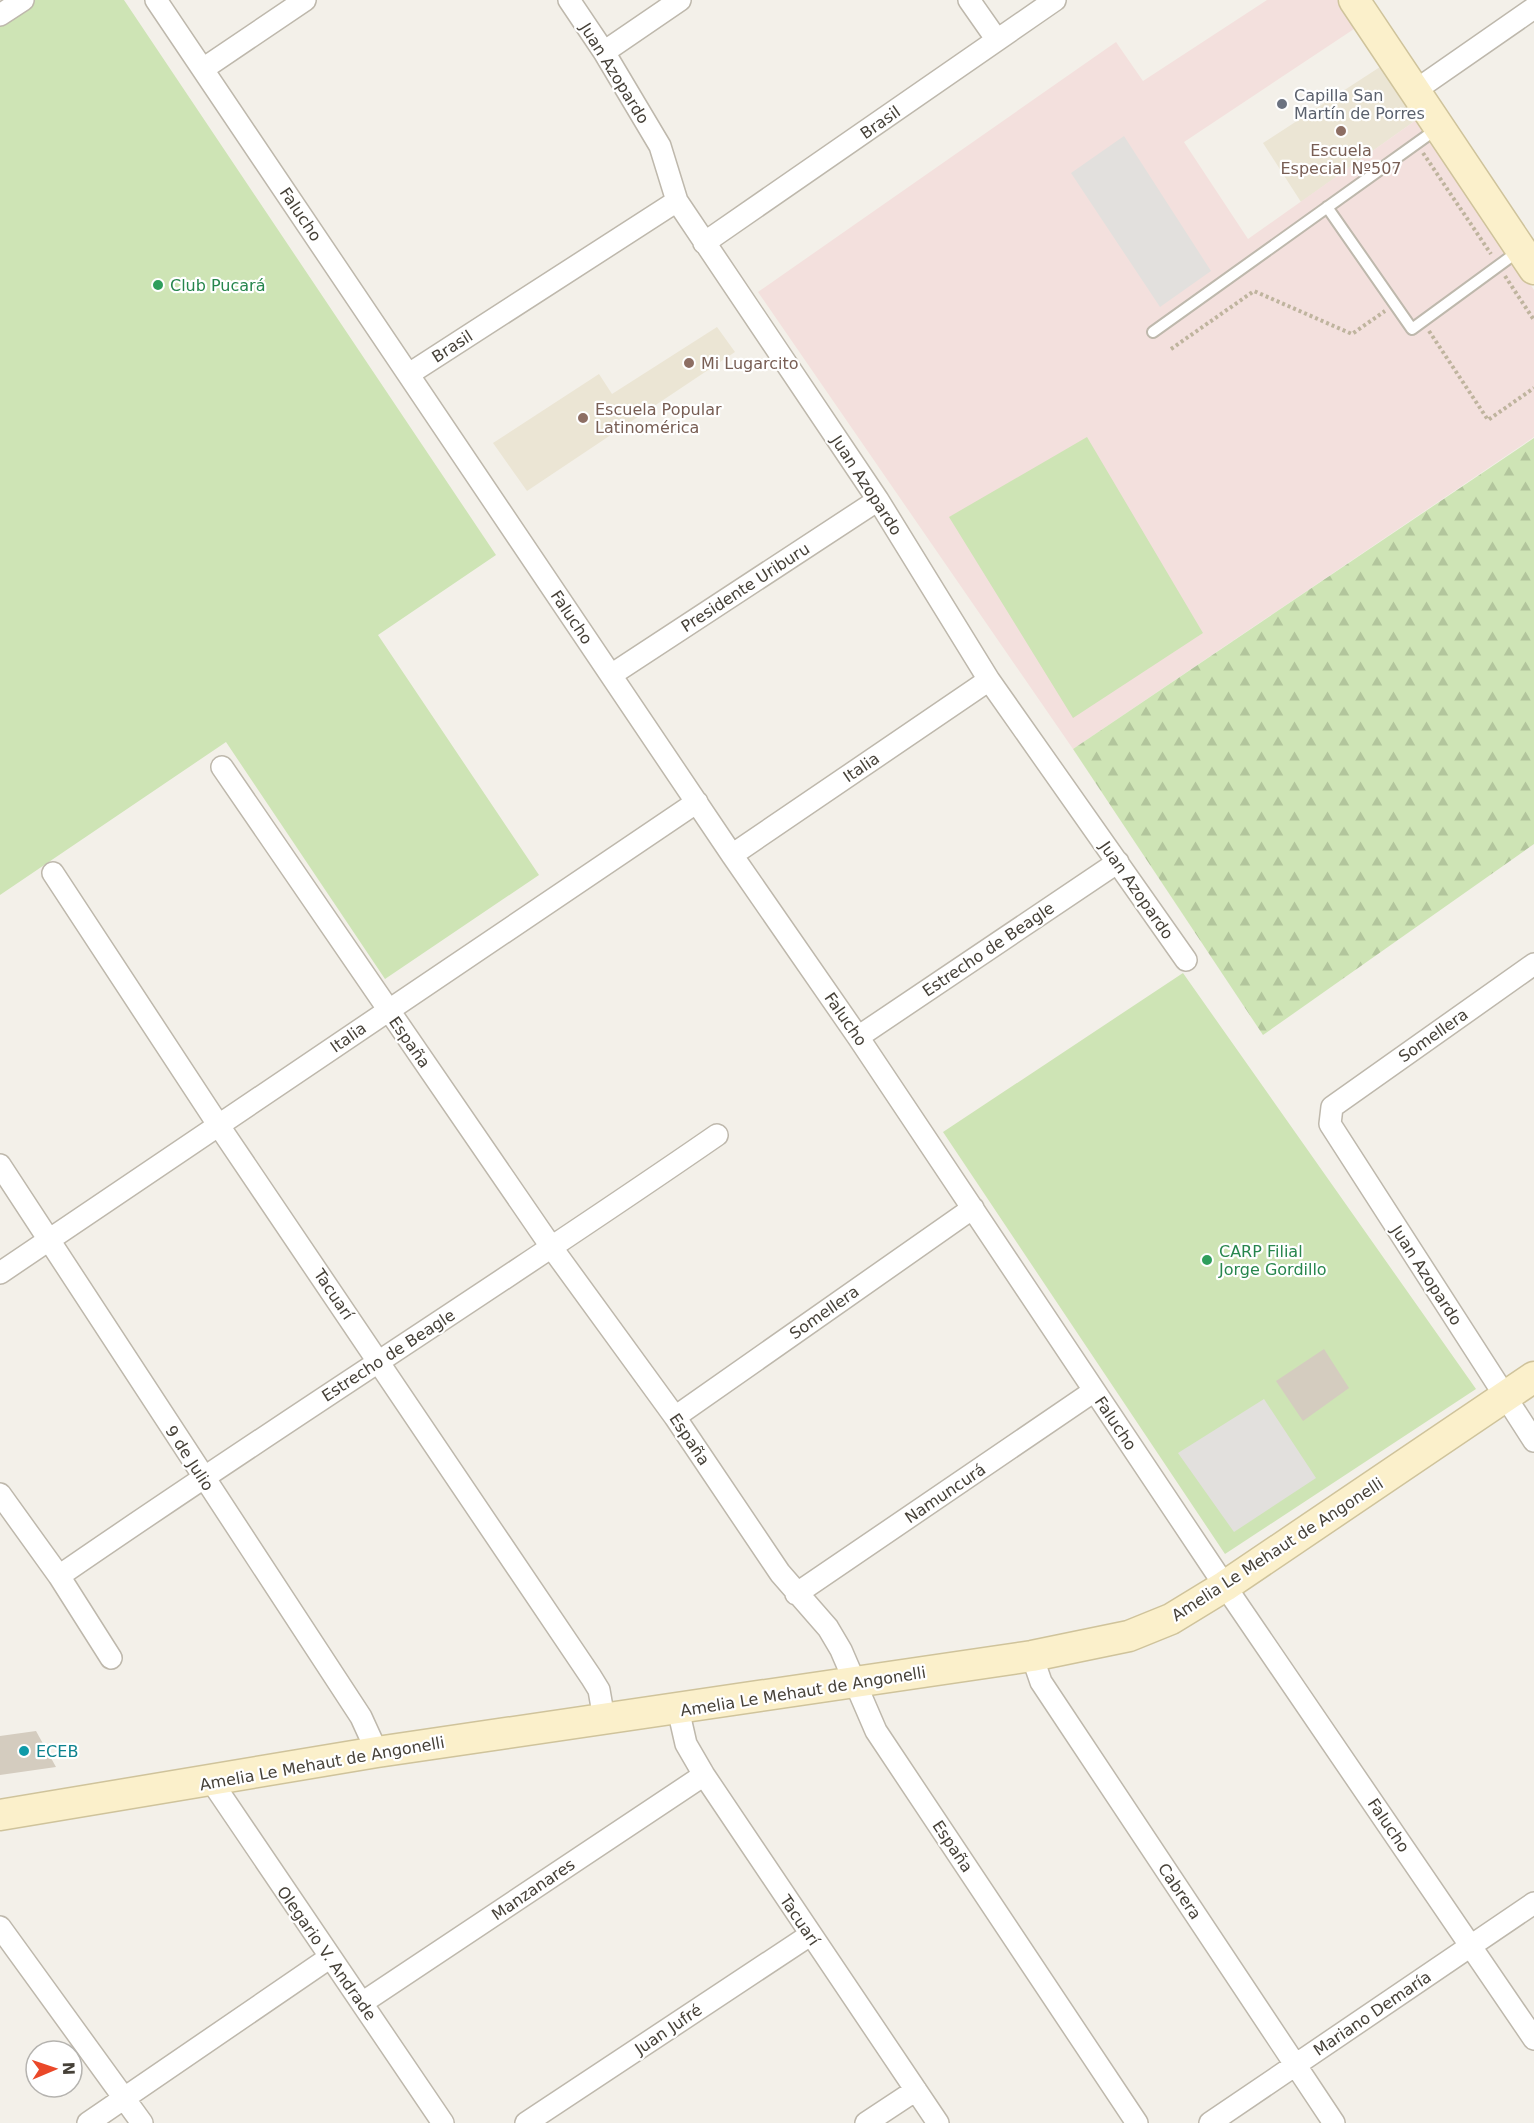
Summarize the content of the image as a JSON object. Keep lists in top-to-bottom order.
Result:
{
  "streets": {
    "street": [
      "Juan Azopardo",
      "Brasil",
      "Falucho",
      "Presidente Uriburu",
      "Italia",
      "Estrecho de Beagle",
      "Somellera",
      "España",
      "Tacuarí",
      "9 de Julio",
      "Namuncurá",
      "Amelia Le Mehaut de Angonelli",
      "Manzanares",
      "Cabrera",
      "Olegario V. Andrade",
      "Mariano Demaría",
      "Juan Jufré"
    ]
  },
  "crossings": [
    ["Juan Azopardo", "Brasil"],
    ["Juan Azopardo", "Presidente Uriburu"],
    ["Juan Azopardo", "Italia"],
    ["Juan Azopardo", "Estrecho de Beagle"],
    ["Juan Azopardo", "Somellera"],
    ["Juan Azopardo", "Amelia Le Mehaut de Angonelli"],
    ["Brasil", "Falucho"],
    ["Falucho", "Presidente Uriburu"],
    ["Falucho", "Italia"],
    ["Falucho", "Estrecho de Beagle"],
    ["Falucho", "Somellera"],
    ["Falucho", "Namuncurá"],
    ["Falucho", "Amelia Le Mehaut de Angonelli"],
    ["Falucho", "Mariano Demaría"],
    ["Italia", "España"],
    ["Italia", "Tacuarí"],
    ["Italia", "9 de Julio"],
    ["Estrecho de Beagle", "España"],
    ["Estrecho de Beagle", "Tacuarí"],
    ["Estrecho de Beagle", "9 de Julio"],
    ["Somellera", "España"],
    ["España", "Namuncurá"],
    ["España", "Amelia Le Mehaut de Angonelli"],
    ["Tacuarí", "Amelia Le Mehaut de Angonelli"],
    ["Tacuarí", "Manzanares"],
    ["Tacuarí", "Juan Jufré"],
    ["9 de Julio", "Amelia Le Mehaut de Angonelli"],
    ["Amelia Le Mehaut de Angonelli", "Cabrera"],
    ["Amelia Le Mehaut de Angonelli", "Olegario V. Andrade"],
    ["Manzanares", "Olegario V. Andrade"],
    ["Cabrera", "Mariano Demaría"]
  ],
  "places": [
    "Capilla San Martín de Porres",
    "Escuela Especial Nº507",
    "Club Pucará",
    "Mi Lugarcito",
    "Escuela Popular Latinomérica",
    "CARP Filial Jorge Gordillo",
    "ECEB"
  ],
  "north": "right"
}
